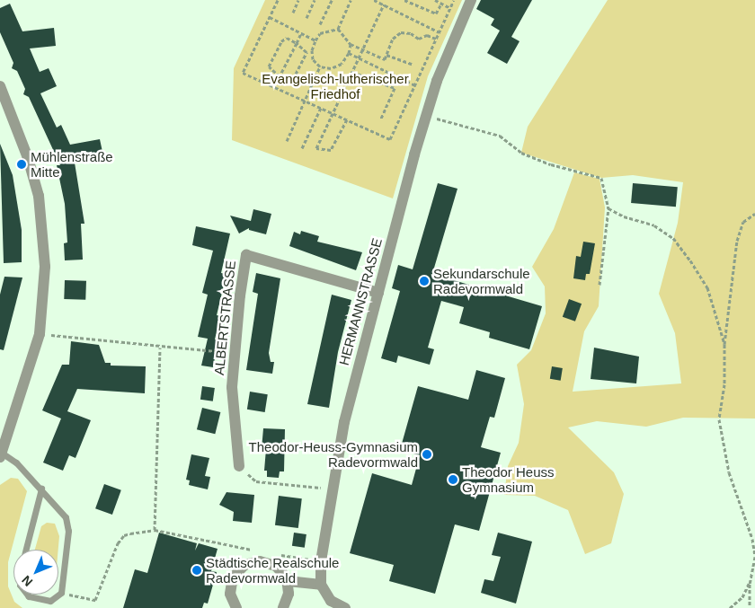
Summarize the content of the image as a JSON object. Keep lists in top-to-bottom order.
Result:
{
  "streets": {
    "street": ["HERMANNSTRASSE", "ALBERTSTRASSE"]
  },
  "crossings": [
    ["HERMANNSTRASSE", "ALBERTSTRASSE"]
  ],
  "parks": ["Evangelisch-lutherischer Friedhof"],
  "places": [
    "Mühlenstraße Mitte",
    "Sekundarschule Radevormwald",
    "Theodor-Heuss-Gymnasium Radevormwald",
    "Theodor Heuss Gymnasium",
    "Städtische Realschule Radevormwald"
  ],
  "north": "bottom left"
}
